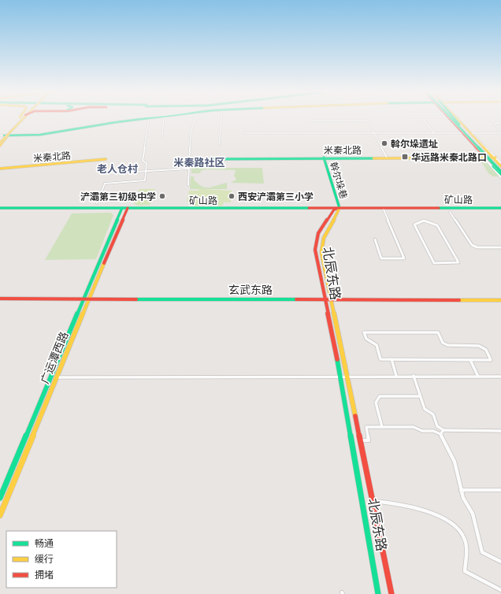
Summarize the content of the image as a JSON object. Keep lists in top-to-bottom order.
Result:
{
  "streets": {
    "main road": [
      "米秦北路",
      "幹尔垛巷",
      "矿山路",
      "北辰东路",
      "玄武东路",
      "广运潭西路"
    ]
  },
  "crossings": [
    ["米秦北路", "幹尔垛巷"],
    ["幹尔垛巷", "矿山路"],
    ["幹尔垛巷", "北辰东路"],
    ["矿山路", "北辰东路"],
    ["矿山路", "广运潭西路"],
    ["北辰东路", "玄武东路"],
    ["玄武东路", "广运潭西路"]
  ],
  "districts": ["米秦路社区", "老人仓村"],
  "places": {
    "other": ["斡尔垛遗址", "浐灞第三初级中学", "西安浐灞第三小学"],
    "transit": ["华远路米秦北路口"]
  },
  "legend": ["畅通", "缓行", "拥堵"]
}
